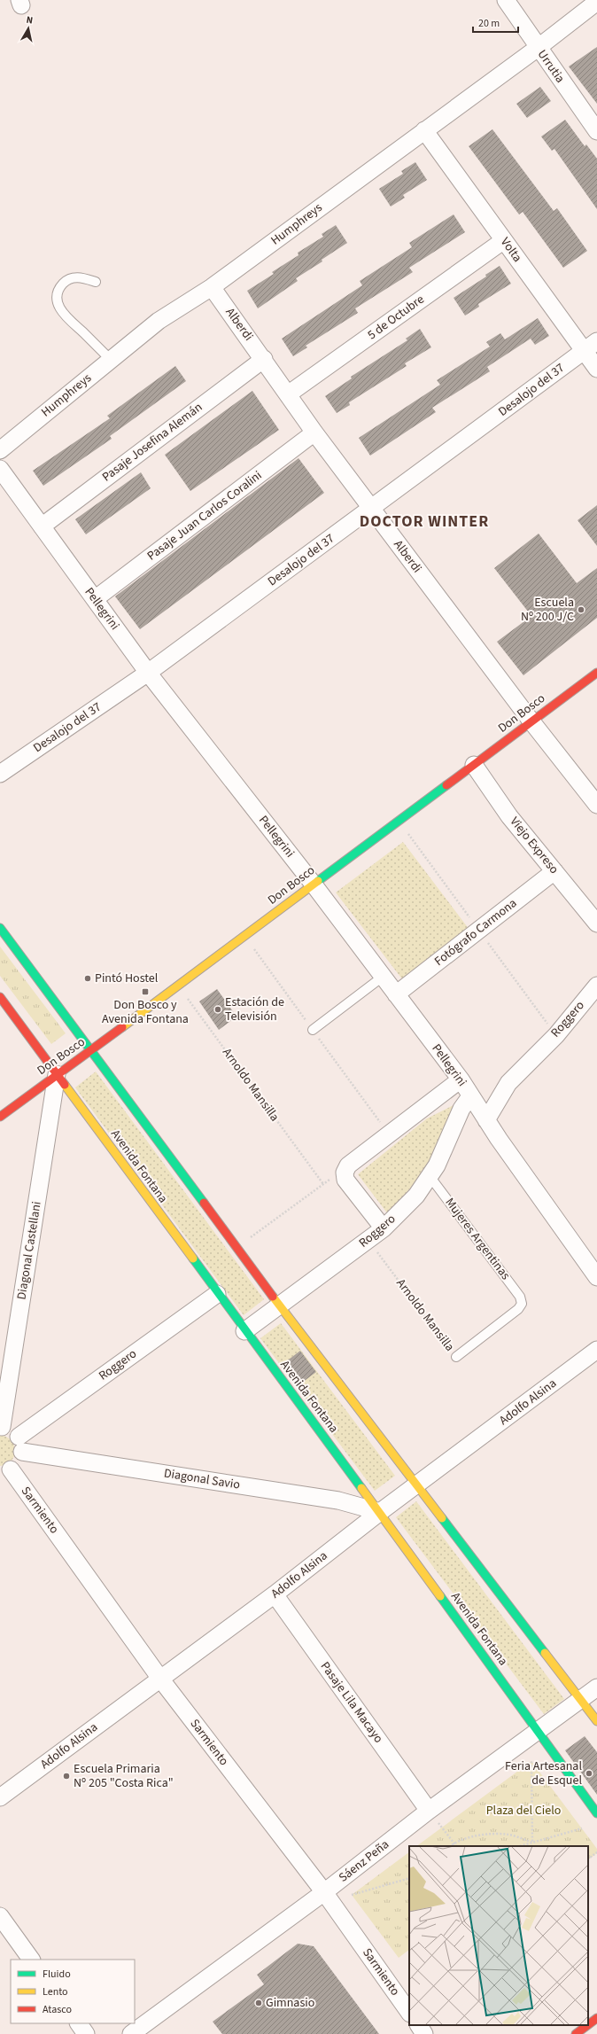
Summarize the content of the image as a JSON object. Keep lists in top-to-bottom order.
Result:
{
  "streets": {
    "street": [
      "Urrutia",
      "Humphreys",
      "Volta",
      "5 de Octubre",
      "Alberdi",
      "Desalojo del 37",
      "Pasaje Josefina Alemán",
      "Pasaje Juan Carlos Coralini",
      "Pellegrini",
      "Don Bosco",
      "Viejo Expreso",
      "Fotógrafo Carmona",
      "Roggero",
      "Avenida Fontana",
      "Diagonal Castellani",
      "Adolfo Alsina",
      "Diagonal Savio",
      "Sarmiento",
      "Pasaje Lila Macayo",
      "Sáenz Peña"
    ],
    "lane": ["Mujeres Argentinas"],
    "path": ["Arnoldo Mansilla"]
  },
  "crossings": [
    ["Urrutia", "Humphreys"],
    ["Humphreys", "Volta"],
    ["Humphreys", "Alberdi"],
    ["Volta", "5 de Octubre"],
    ["Volta", "Desalojo del 37"],
    ["5 de Octubre", "Alberdi"],
    ["Alberdi", "Desalojo del 37"],
    ["Alberdi", "Pasaje Josefina Alemán"],
    ["Alberdi", "Pasaje Juan Carlos Coralini"],
    ["Alberdi", "Don Bosco"],
    ["Desalojo del 37", "Pellegrini"],
    ["Pasaje Josefina Alemán", "Pellegrini"],
    ["Pasaje Juan Carlos Coralini", "Pellegrini"],
    ["Pellegrini", "Don Bosco"],
    ["Pellegrini", "Fotógrafo Carmona"],
    ["Pellegrini", "Roggero"],
    ["Don Bosco", "Viejo Expreso"],
    ["Don Bosco", "Arnoldo Mansilla"],
    ["Don Bosco", "Avenida Fontana"],
    ["Don Bosco", "Diagonal Castellani"],
    ["Viejo Expreso", "Fotógrafo Carmona"],
    ["Roggero", "Arnoldo Mansilla"],
    ["Roggero", "Avenida Fontana"],
    ["Roggero", "Mujeres Argentinas"],
    ["Roggero", "Diagonal Savio"],
    ["Arnoldo Mansilla", "Mujeres Argentinas"],
    ["Avenida Fontana", "Diagonal Castellani"],
    ["Avenida Fontana", "Adolfo Alsina"],
    ["Avenida Fontana", "Diagonal Savio"],
    ["Avenida Fontana", "Sáenz Peña"],
    ["Adolfo Alsina", "Diagonal Savio"],
    ["Adolfo Alsina", "Sarmiento"],
    ["Adolfo Alsina", "Pasaje Lila Macayo"],
    ["Sarmiento", "Sáenz Peña"],
    ["Pasaje Lila Macayo", "Sáenz Peña"]
  ],
  "districts": ["DOCTOR WINTER"],
  "parks": ["Plaza del Cielo"],
  "places": {
    "other": [
      "Escuela Nº 200 J/C",
      "Pintó Hostel",
      "Estación de Televisión",
      "Feria Artesanal de Esquel",
      "Escuela Primaria Nº 205 \"Costa Rica\"",
      "Gimnasio"
    ],
    "transit": ["Don Bosco y Avenida Fontana"]
  },
  "legend": ["Fluido", "Lento", "Atasco"],
  "scale_bar": "20 m",
  "north": "top"
}
